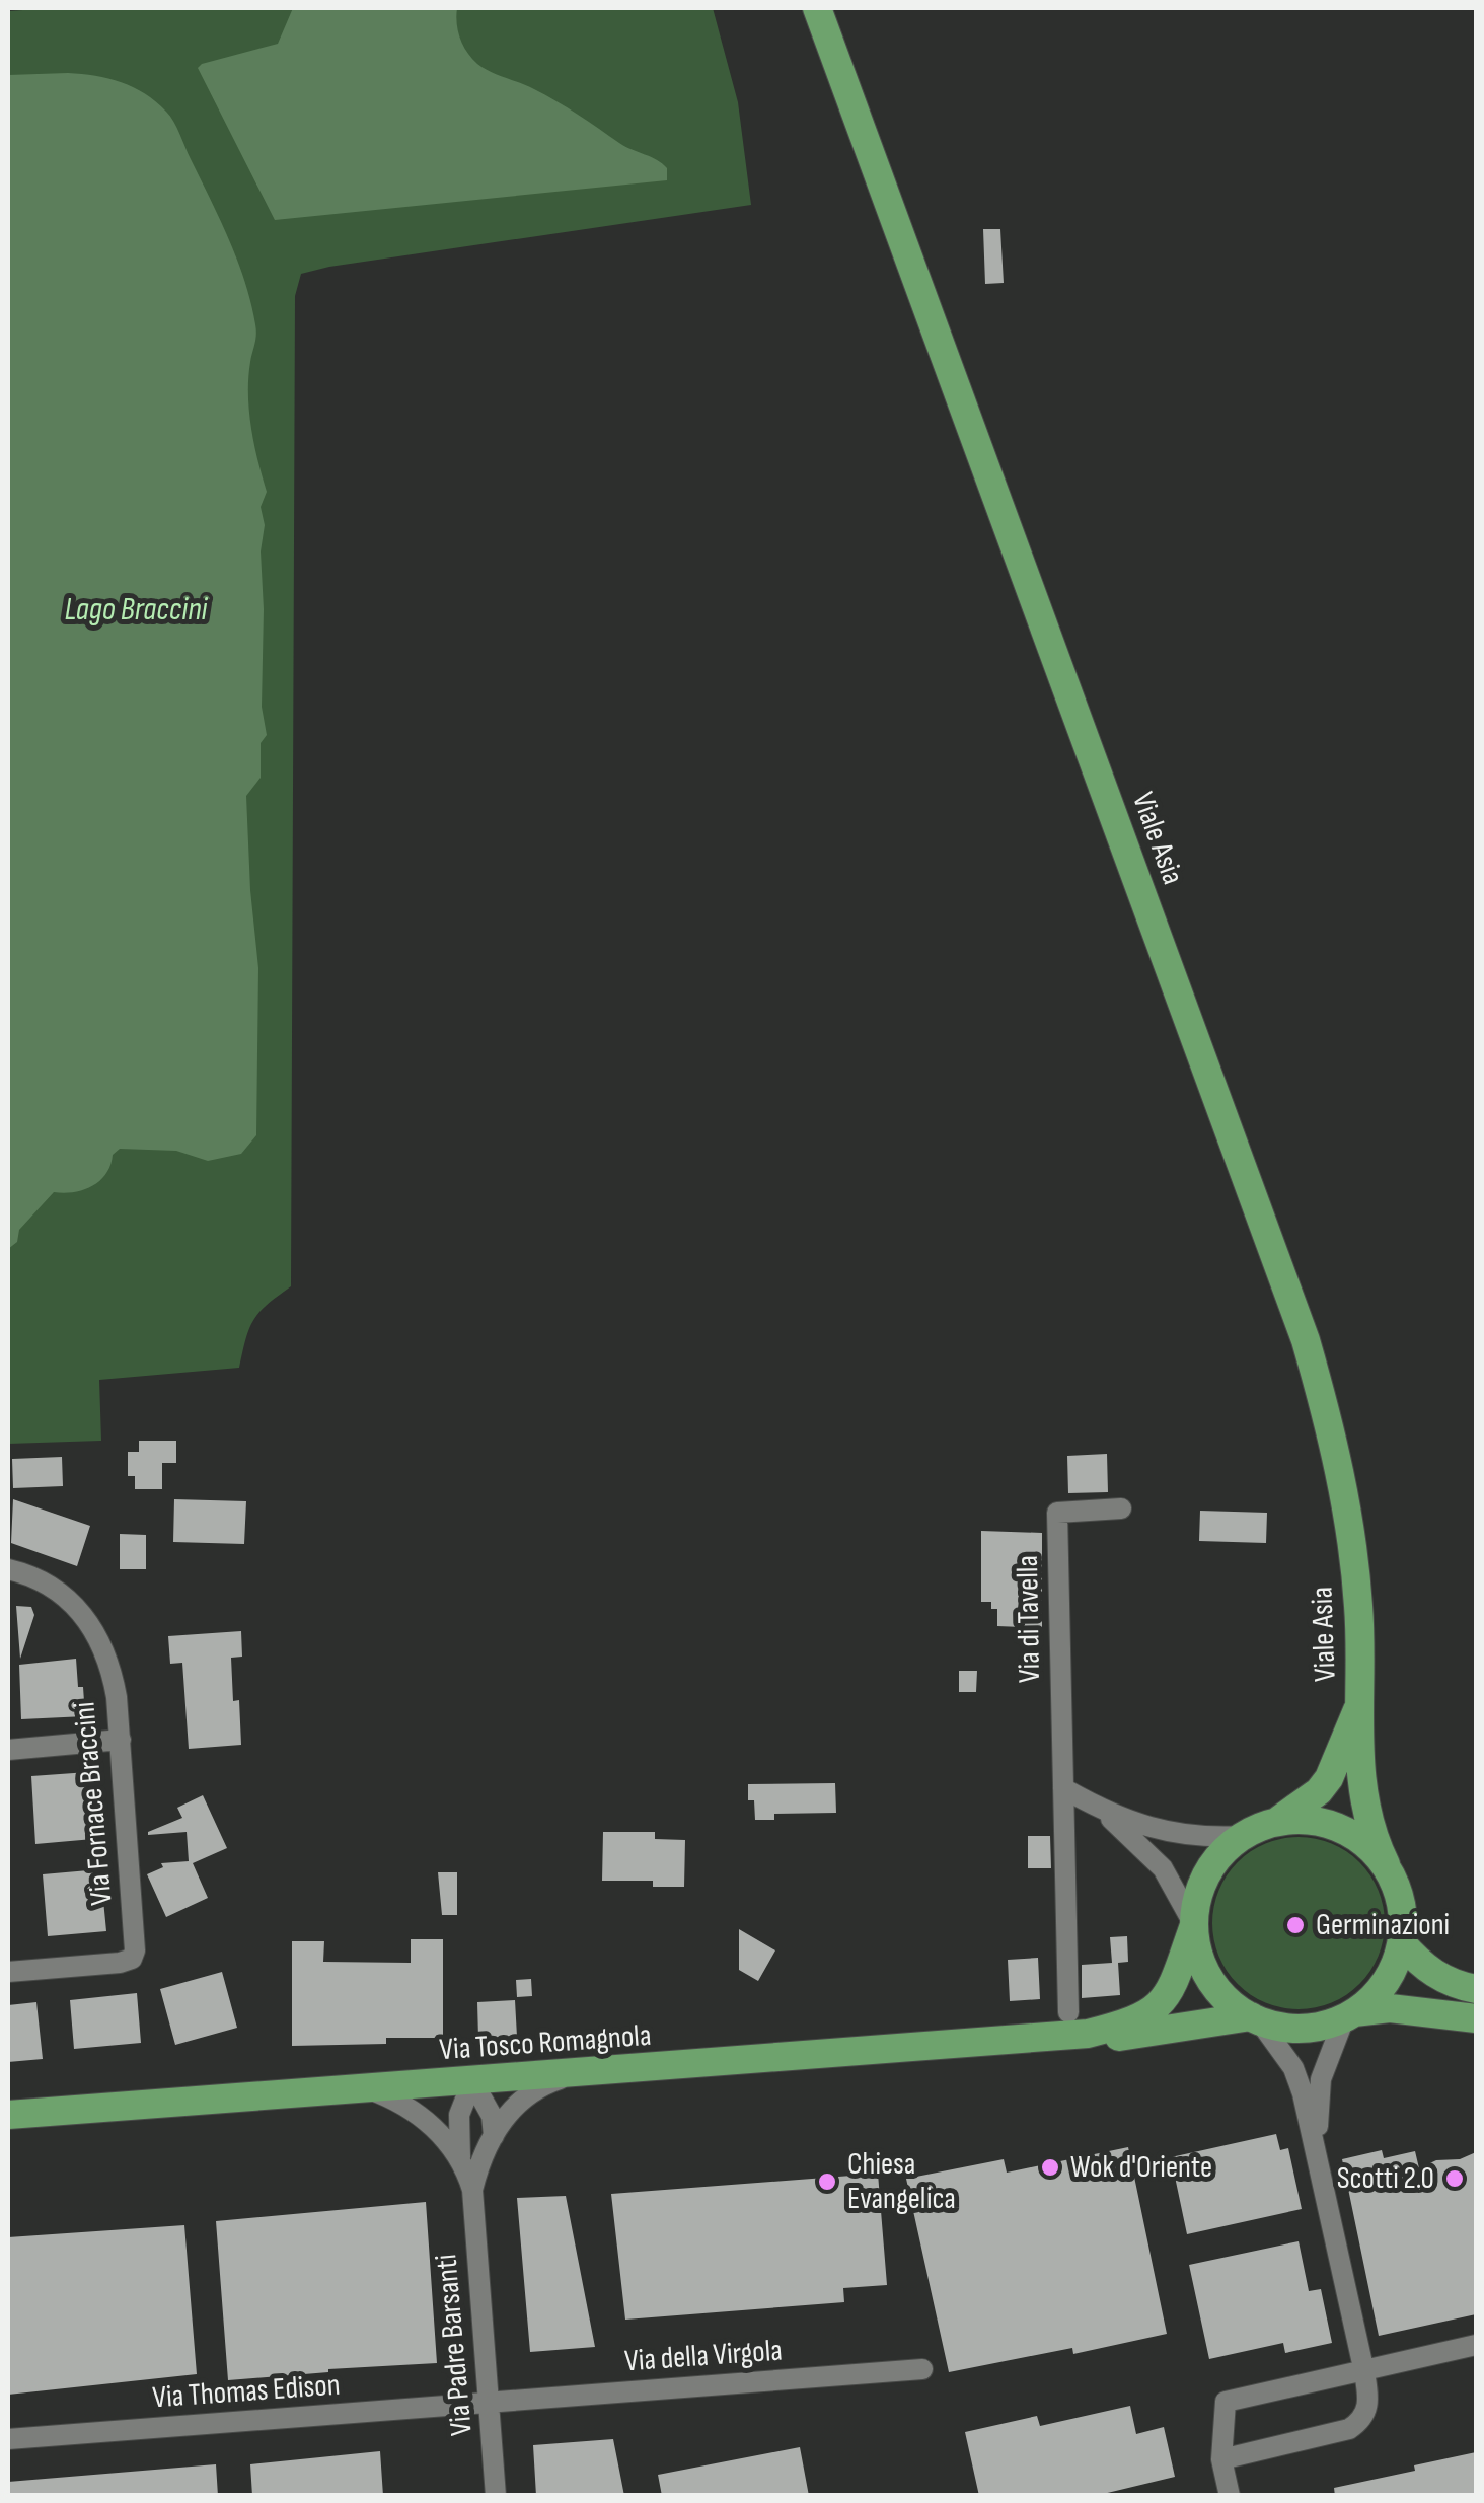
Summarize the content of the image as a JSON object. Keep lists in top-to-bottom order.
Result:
{
  "streets": {
    "main road": ["Viale Asia", "Via Tosco Romagnola"],
    "street": [
      "Via di Tavella",
      "Via Fornace Braccini",
      "Via Padre Barsanti",
      "Via della Virgola",
      "Via Thomas Edison"
    ]
  },
  "crossings": [
    ["Viale Asia", "Via Tosco Romagnola"],
    ["Via di Tavella", "Via Tosco Romagnola"],
    ["Via Tosco Romagnola", "Via Padre Barsanti"],
    ["Via Padre Barsanti", "Via della Virgola"],
    ["Via Padre Barsanti", "Via Thomas Edison"],
    ["Via della Virgola", "Via Thomas Edison"]
  ],
  "water": ["Lago Braccini"],
  "places": [
    "Germinazioni",
    "Wok d'Oriente",
    "Scotti 2.0",
    "Chiesa Evangelica"
  ]
}
